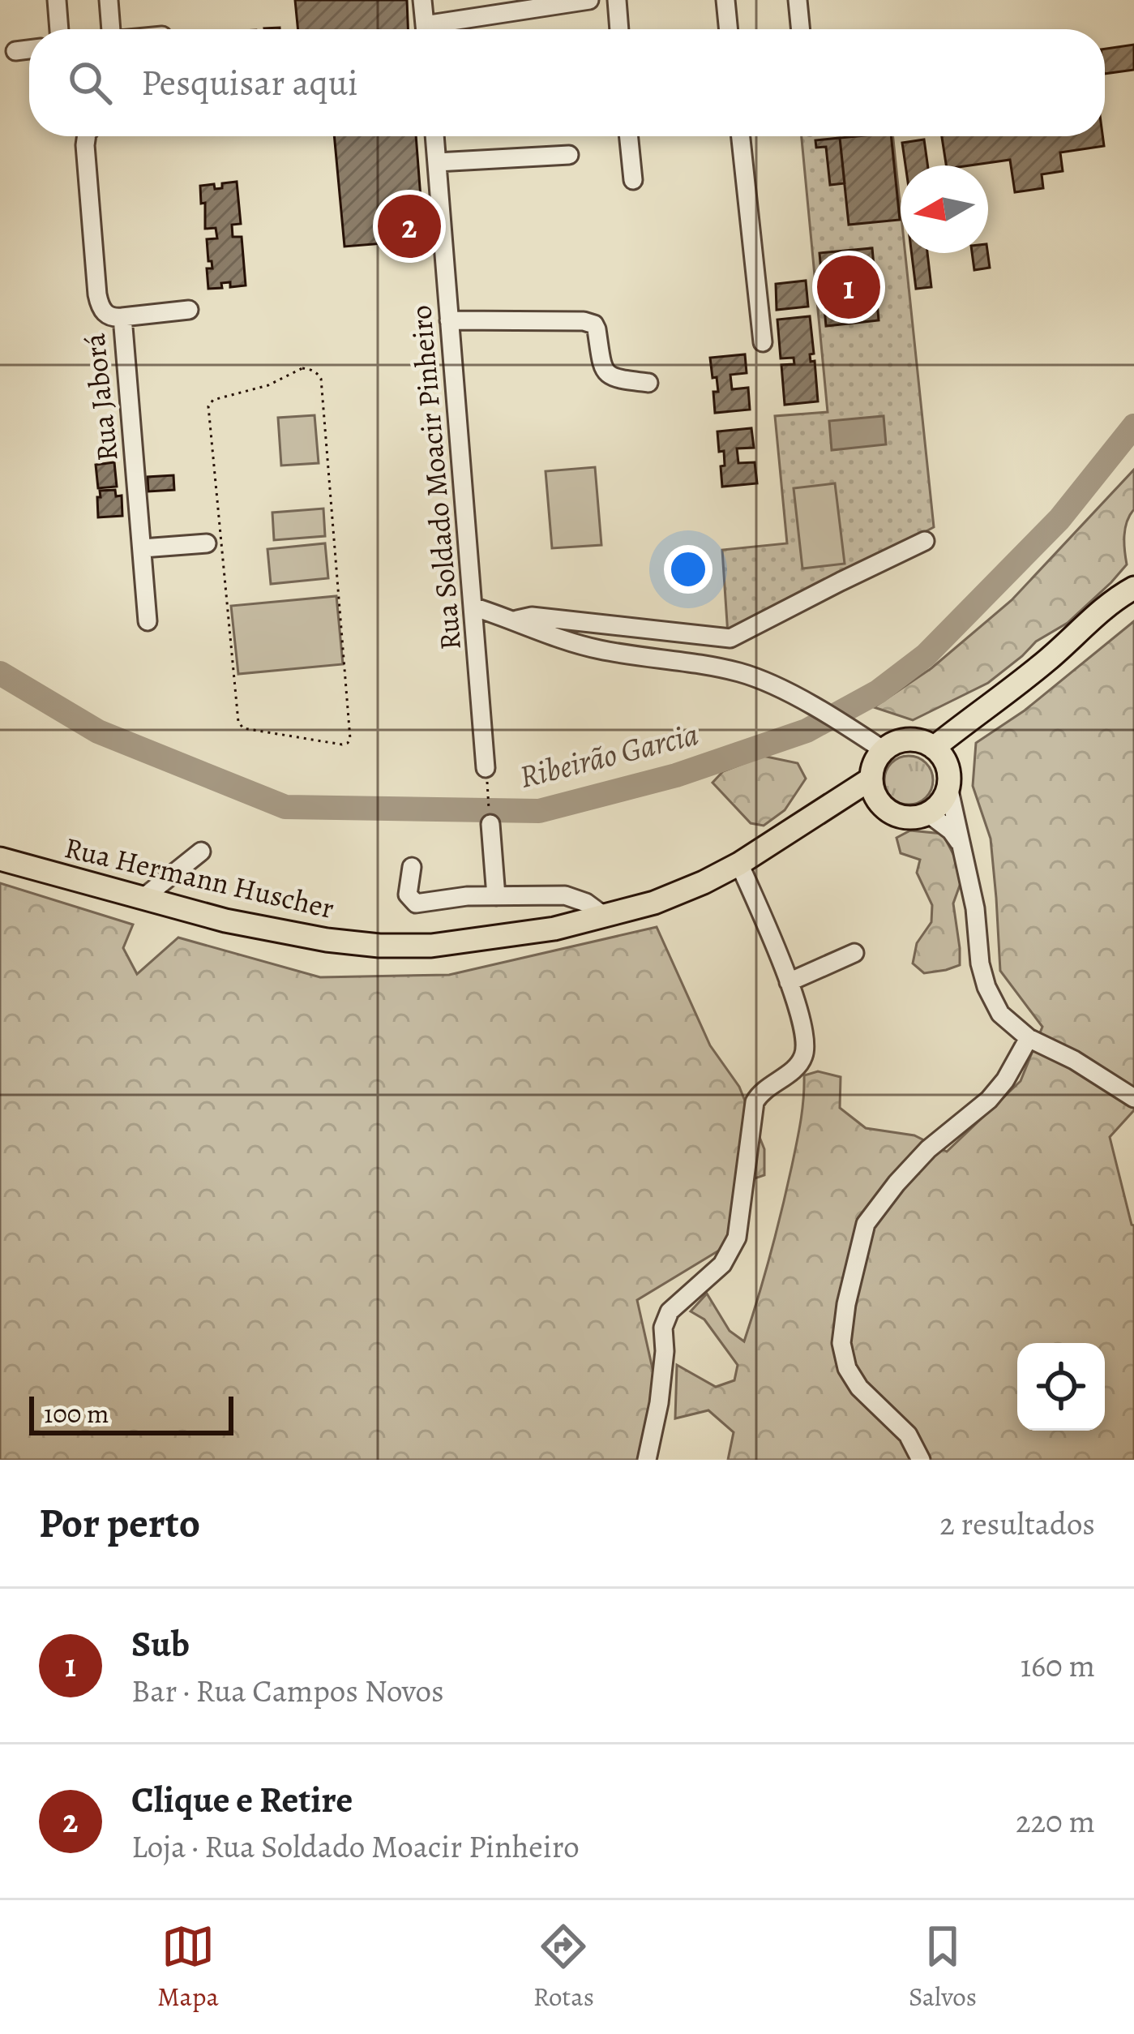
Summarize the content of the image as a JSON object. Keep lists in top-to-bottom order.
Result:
{
  "streets": {
    "main road": ["Rua Hermann Huscher"],
    "street": ["Rua Jaborá", "Rua Soldado Moacir Pinheiro"]
  },
  "water": ["Ribeirão Garcia"],
  "scale_bar": "100 m",
  "north": "left",
  "page": {
    "search": "Pesquisar aqui",
    "pins": ["2", "1"],
    "scale": "100 m",
    "heading": ["Por perto", "2 resultados"],
    "list": [
      {
        "mark": "1",
        "name": "Sub",
        "note": "Bar · Rua Campos Novos",
        "value": "160 m"
      },
      {
        "mark": "2",
        "name": "Clique e Retire",
        "note": "Loja · Rua Soldado Moacir Pinheiro",
        "value": "220 m"
      }
    ],
    "nav": ["Mapa", "Rotas", "Salvos"]
  }
}
